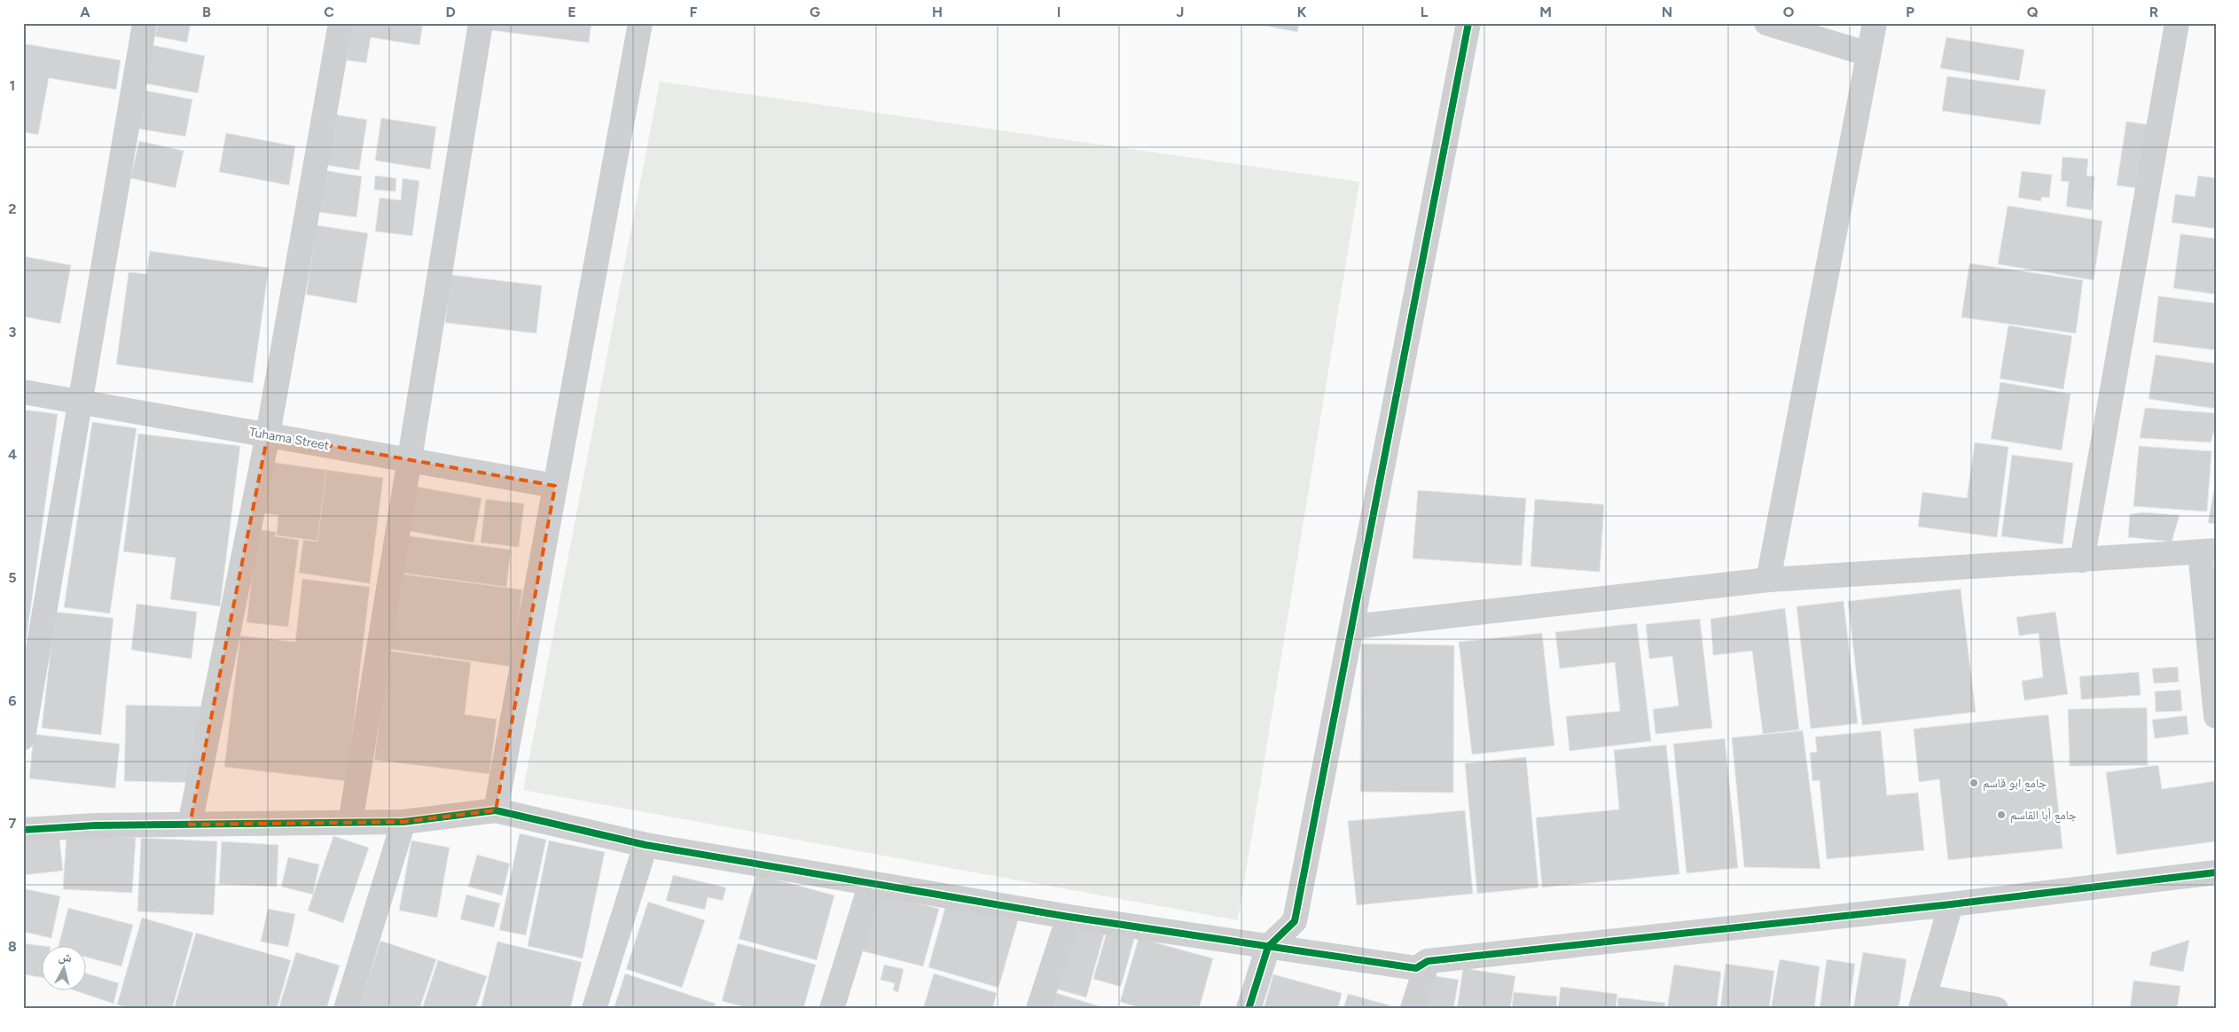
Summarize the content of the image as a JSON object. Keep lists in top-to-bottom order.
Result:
{
  "streets": {
    "street": ["Tuhama Street"]
  },
  "places": ["جامع ابو قاسم", "جامع أبا القاسم"],
  "north": "top",
  "grid": {
    "columns": [
      "A",
      "B",
      "C",
      "D",
      "E",
      "F",
      "G",
      "H",
      "I",
      "J",
      "K",
      "L",
      "M",
      "N",
      "O",
      "P",
      "Q",
      "R"
    ],
    "rows": [
      "1",
      "2",
      "3",
      "4",
      "5",
      "6",
      "7",
      "8"
    ]
  }
}
